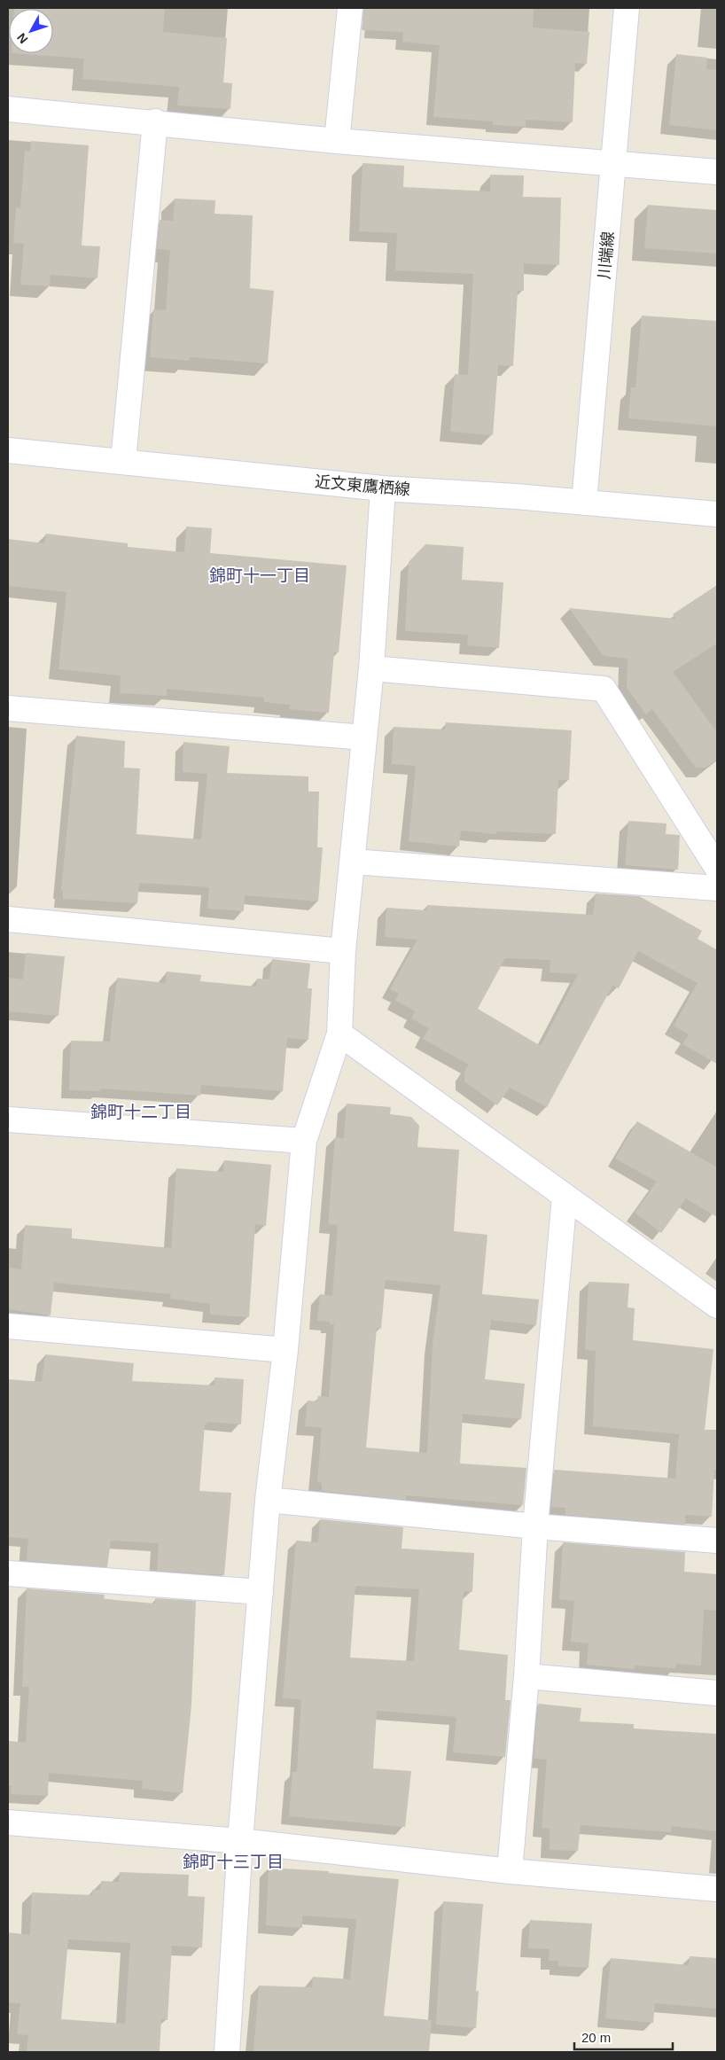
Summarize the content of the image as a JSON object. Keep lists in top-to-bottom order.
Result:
{
  "streets": {
    "street": ["川端線", "近文東鷹栖線"]
  },
  "crossings": [
    ["川端線", "近文東鷹栖線"]
  ],
  "districts": ["錦町十一丁目", "錦町十二丁目", "錦町十三丁目"],
  "scale_bar": "20 m",
  "north": "bottom left"
}
